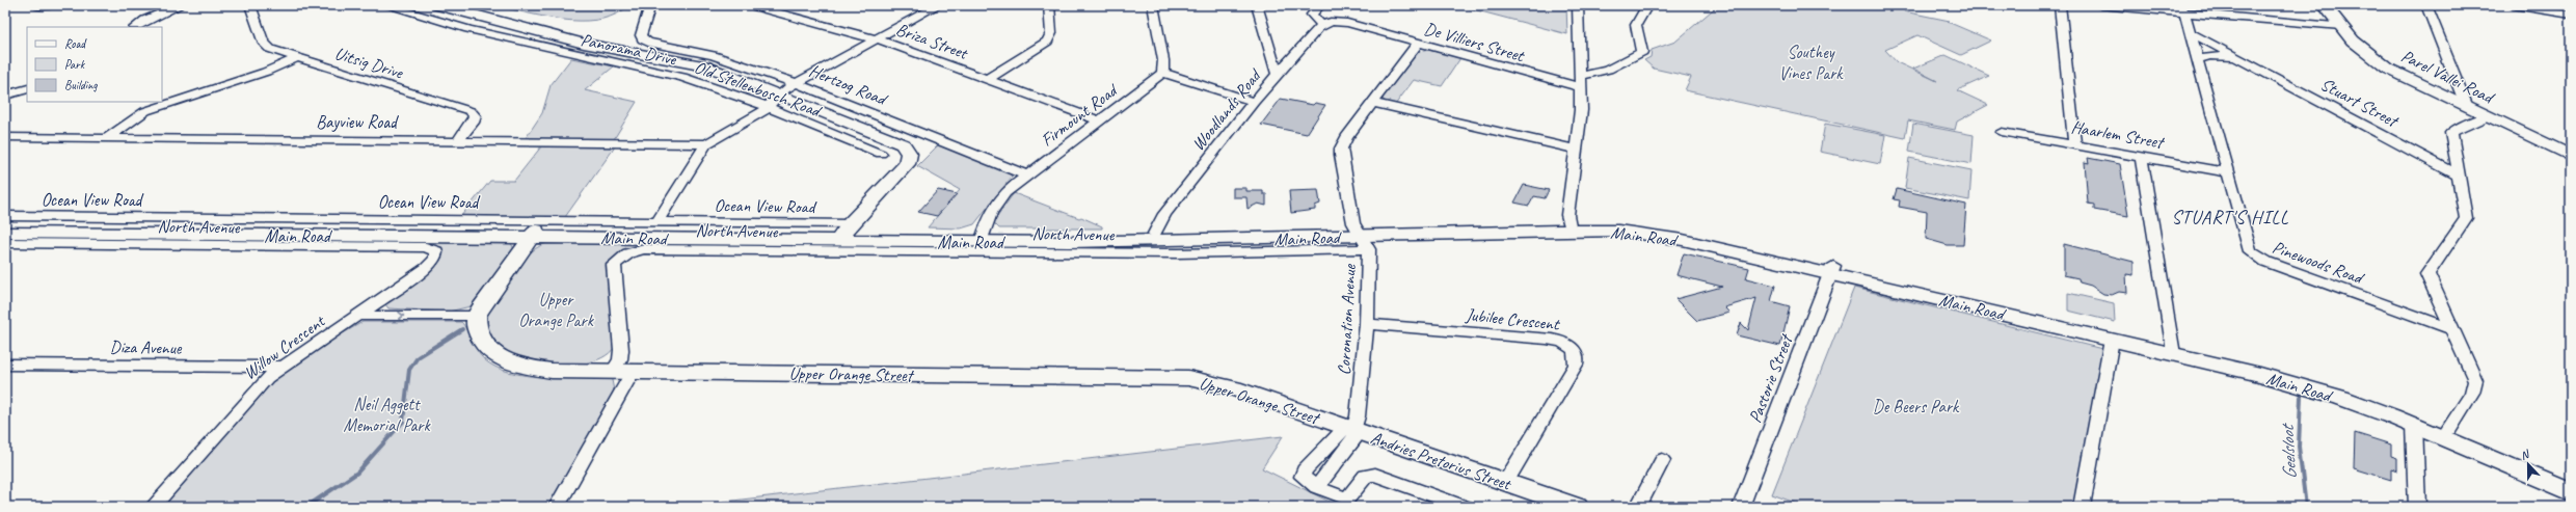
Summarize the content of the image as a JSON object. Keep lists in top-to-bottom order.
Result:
{
  "streets": {
    "main road": [
      "Parel Vallei Road",
      "Old Stellenbosch Road",
      "Main Road",
      "Upper Orange Street",
      "Andries Pretorius Street"
    ],
    "street": [
      "Briza Street",
      "De Villiers Street",
      "Panorama Drive",
      "Uitsig Drive",
      "Hertzog Road",
      "Stuart Street",
      "Woodlands Road",
      "Firmount Road",
      "Bayview Road",
      "Haarlem Street",
      "Ocean View Road",
      "North Avenue",
      "Pinewoods Road",
      "Jubilee Crescent",
      "Coronation Avenue",
      "Diza Avenue",
      "Willow Crescent",
      "Pastorie Street"
    ]
  },
  "crossings": [
    ["Briza Street", "Firmount Road"],
    ["De Villiers Street", "Woodlands Road"],
    ["De Villiers Street", "Coronation Avenue"],
    ["Uitsig Drive", "Bayview Road"],
    ["Hertzog Road", "Firmount Road"],
    ["Old Stellenbosch Road", "Ocean View Road"],
    ["Old Stellenbosch Road", "Main Road"],
    ["Stuart Street", "Pinewoods Road"],
    ["Woodlands Road", "Main Road"],
    ["Firmount Road", "Main Road"],
    ["Haarlem Street", "Pinewoods Road"],
    ["Ocean View Road", "Main Road"],
    ["North Avenue", "Main Road"],
    ["North Avenue", "Coronation Avenue"],
    ["North Avenue", "Willow Crescent"],
    ["North Avenue", "Upper Orange Street"],
    ["Main Road", "Coronation Avenue"],
    ["Main Road", "Pastorie Street"],
    ["Jubilee Crescent", "Coronation Avenue"],
    ["Jubilee Crescent", "Andries Pretorius Street"],
    ["Coronation Avenue", "Upper Orange Street"],
    ["Coronation Avenue", "Andries Pretorius Street"],
    ["Diza Avenue", "Willow Crescent"],
    ["Upper Orange Street", "Andries Pretorius Street"]
  ],
  "districts": ["STUART'S HILL"],
  "water": ["Geelsloot"],
  "parks": [
    "Southey Vines Park",
    "Upper Orange Park",
    "Neil Aggett Memorial Park",
    "De Beers Park"
  ],
  "legend": ["Road", "Park", "Building"],
  "north": "top"
}
